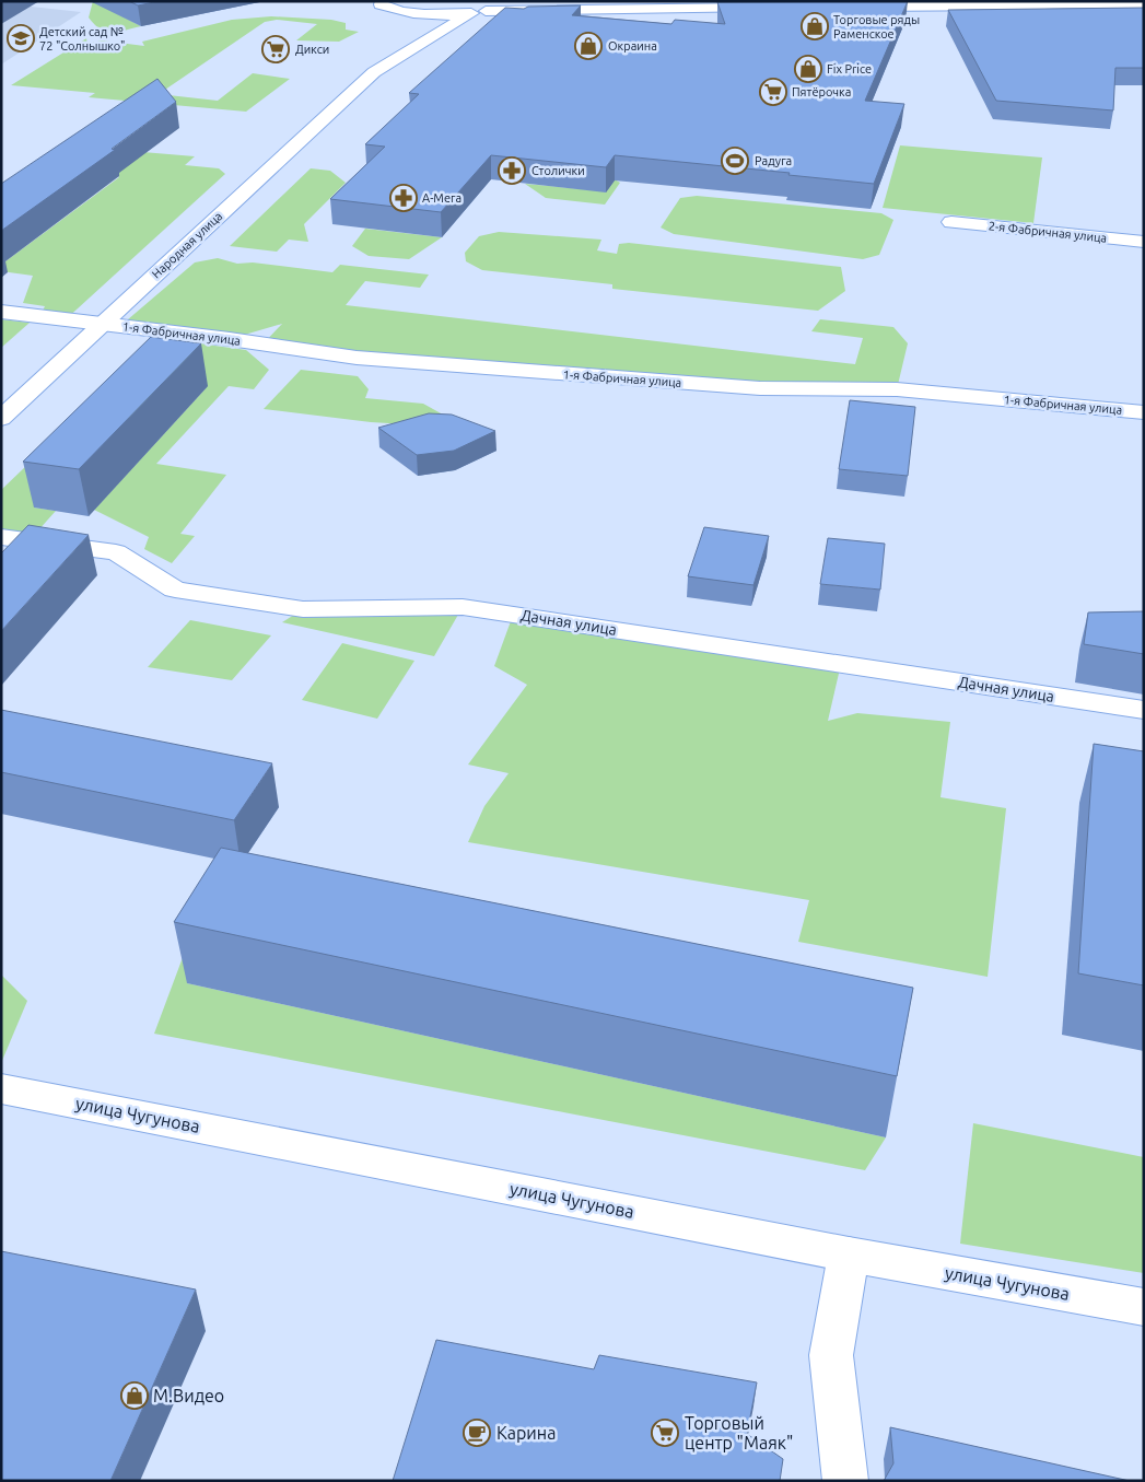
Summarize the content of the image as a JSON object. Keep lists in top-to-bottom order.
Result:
{
  "streets": {
    "main road": [
      "2-я Фабричная улица",
      "Народная улица",
      "1-я Фабричная улица",
      "Дачная улица",
      "улица Чугунова"
    ]
  },
  "crossings": [
    ["Народная улица", "1-я Фабричная улица"]
  ],
  "places": {
    "shop": [
      "Торговые ряды Раменское",
      "Окраина",
      "Fix Price",
      "М.Видео"
    ],
    "school or university": ["Детский сад № 72 \"Солнышко\""],
    "supermarket": ["Дикси", "Пятёрочка", "Торговый центр \"Маяк\""],
    "sports": ["Радуга"],
    "pharmacy": ["Столички", "А-Мега"],
    "cafe": ["Карина"]
  }
}
